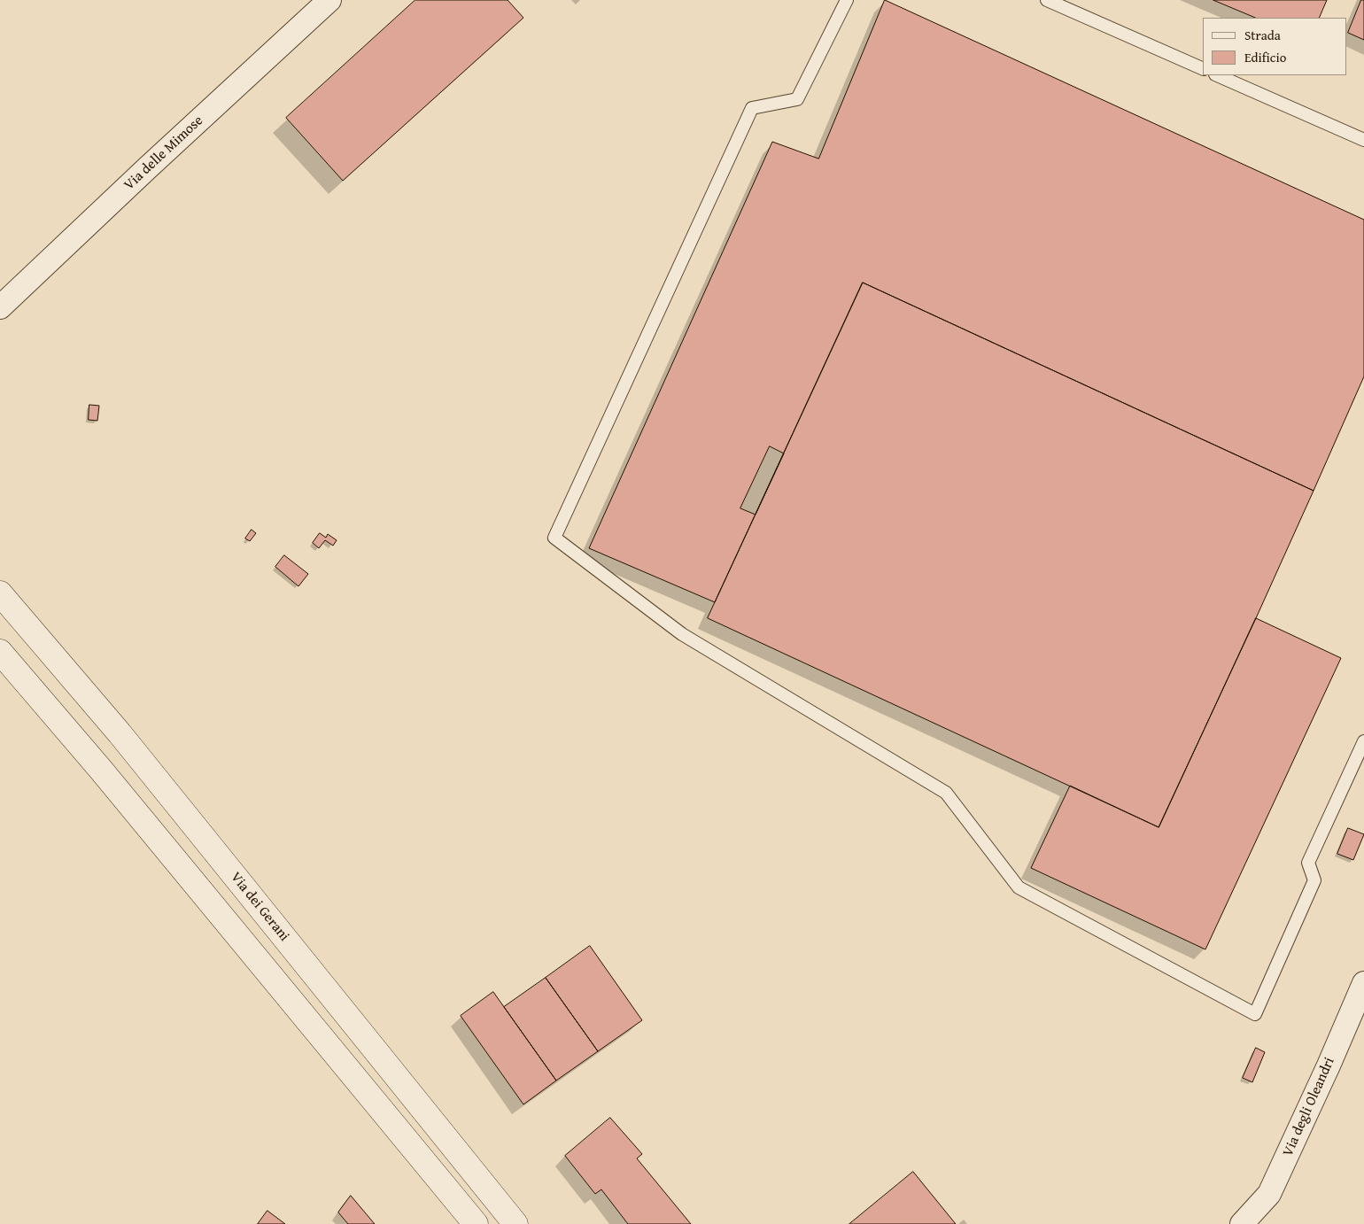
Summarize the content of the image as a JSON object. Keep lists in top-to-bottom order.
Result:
{
  "streets": {
    "street": ["Via delle Mimose", "Via dei Gerani", "Via degli Oleandri"]
  },
  "legend": ["Strada", "Edificio"]
}
